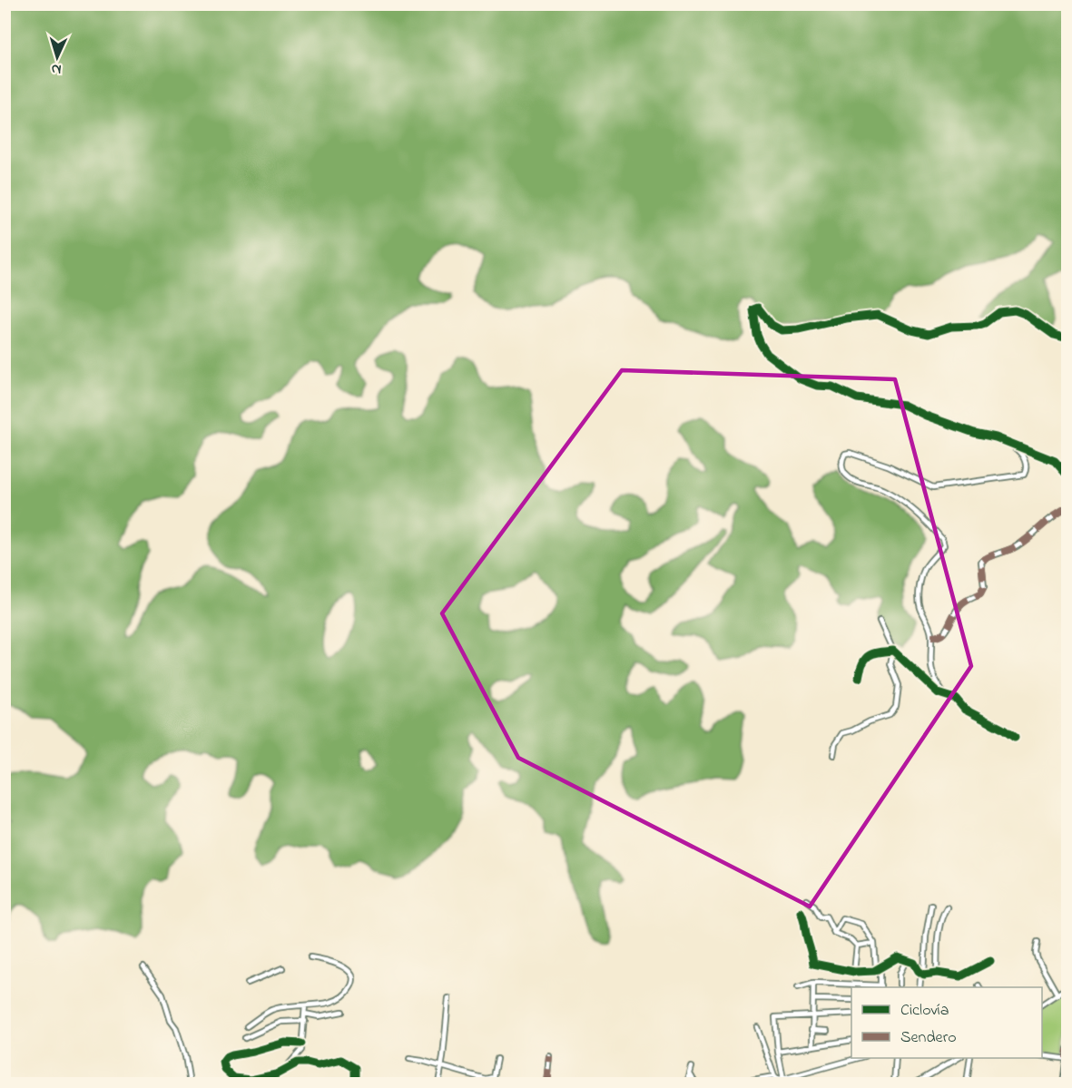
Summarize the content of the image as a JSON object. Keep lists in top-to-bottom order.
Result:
{
  "legend": ["Ciclovía", "Sendero"],
  "north": "bottom"
}
